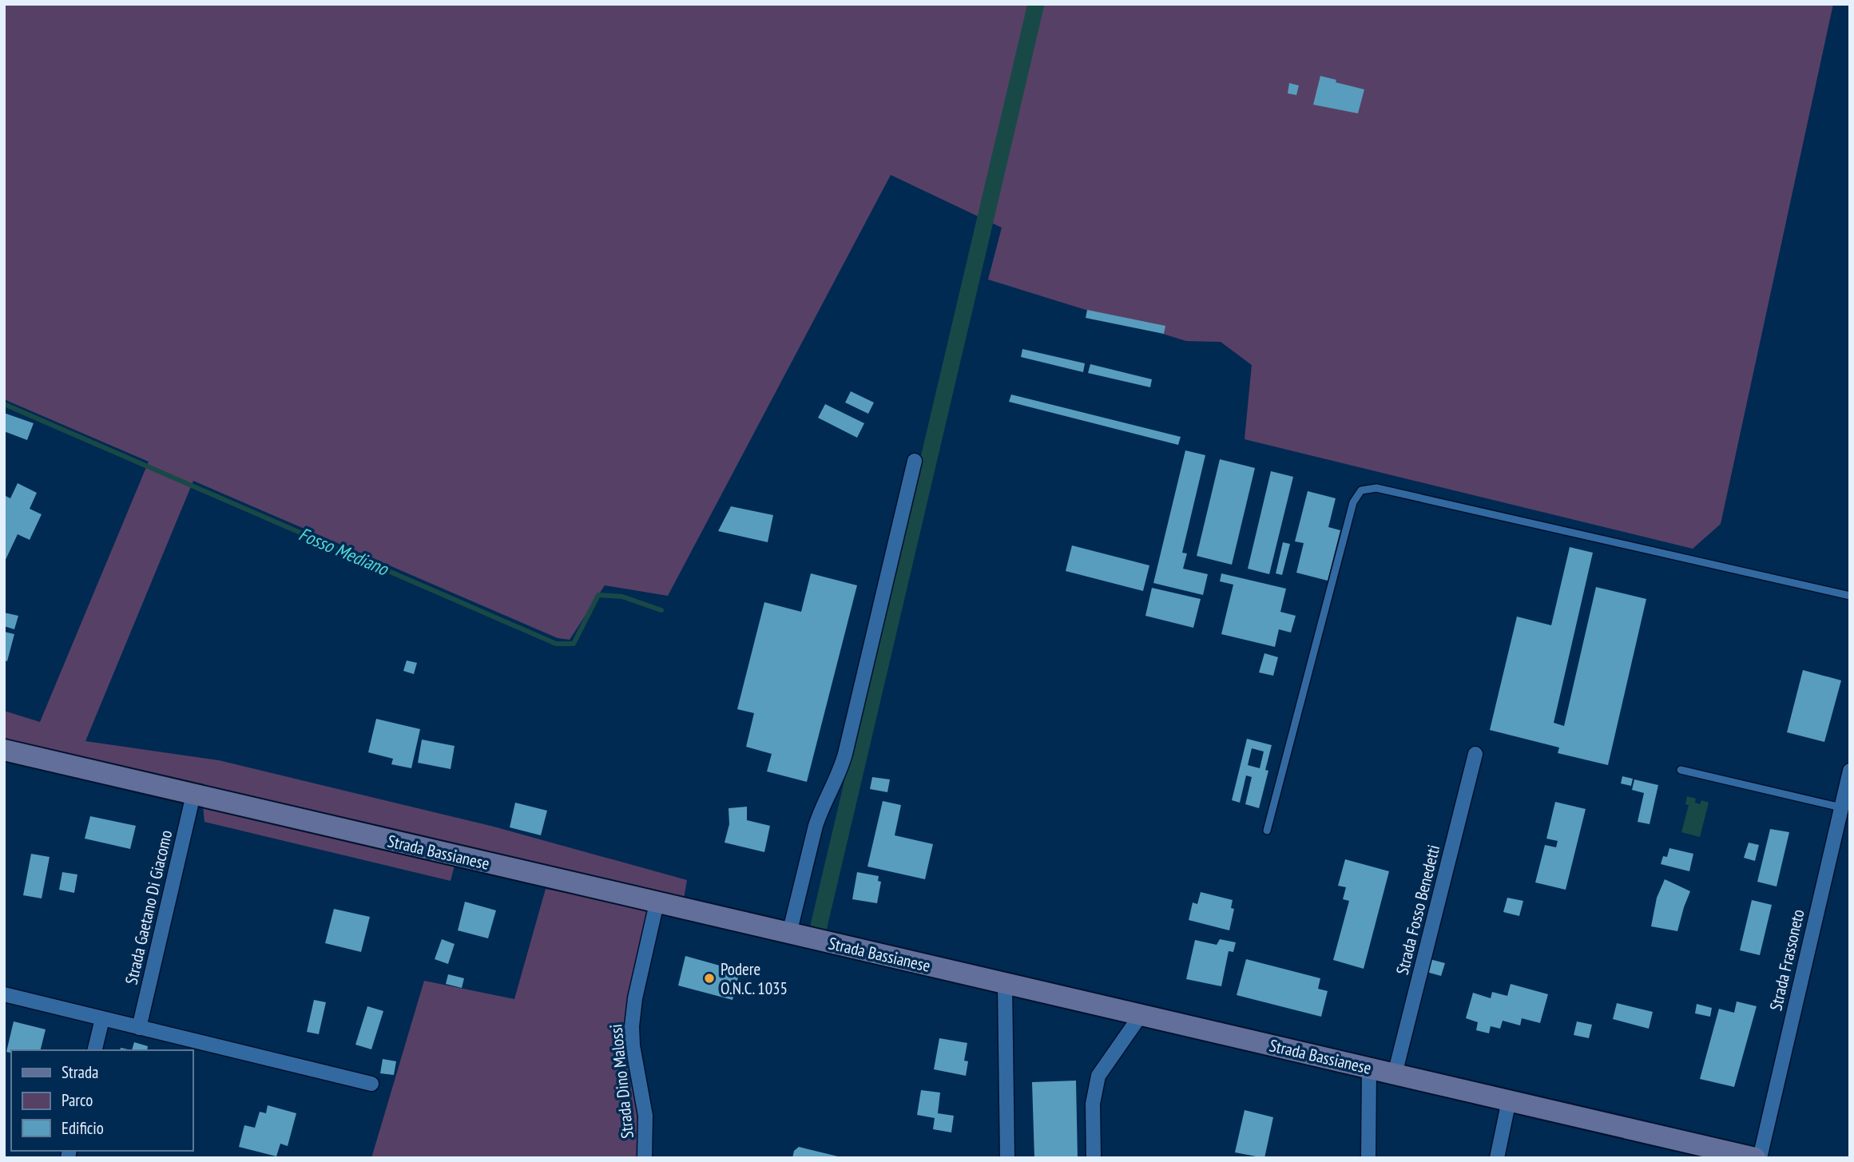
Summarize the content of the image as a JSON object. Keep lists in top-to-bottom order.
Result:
{
  "streets": {
    "street": [
      "Strada Bassianese",
      "Strada Gaetano Di Giacomo",
      "Strada Fosso Benedetti",
      "Strada Frassoneto",
      "Strada Dino Malossi"
    ]
  },
  "crossings": [
    ["Strada Bassianese", "Strada Gaetano Di Giacomo"],
    ["Strada Bassianese", "Strada Fosso Benedetti"],
    ["Strada Bassianese", "Strada Frassoneto"],
    ["Strada Bassianese", "Strada Dino Malossi"]
  ],
  "water": ["Fosso Mediano"],
  "places": ["Podere O.N.C. 1035"],
  "legend": ["Strada", "Parco", "Edificio"]
}
